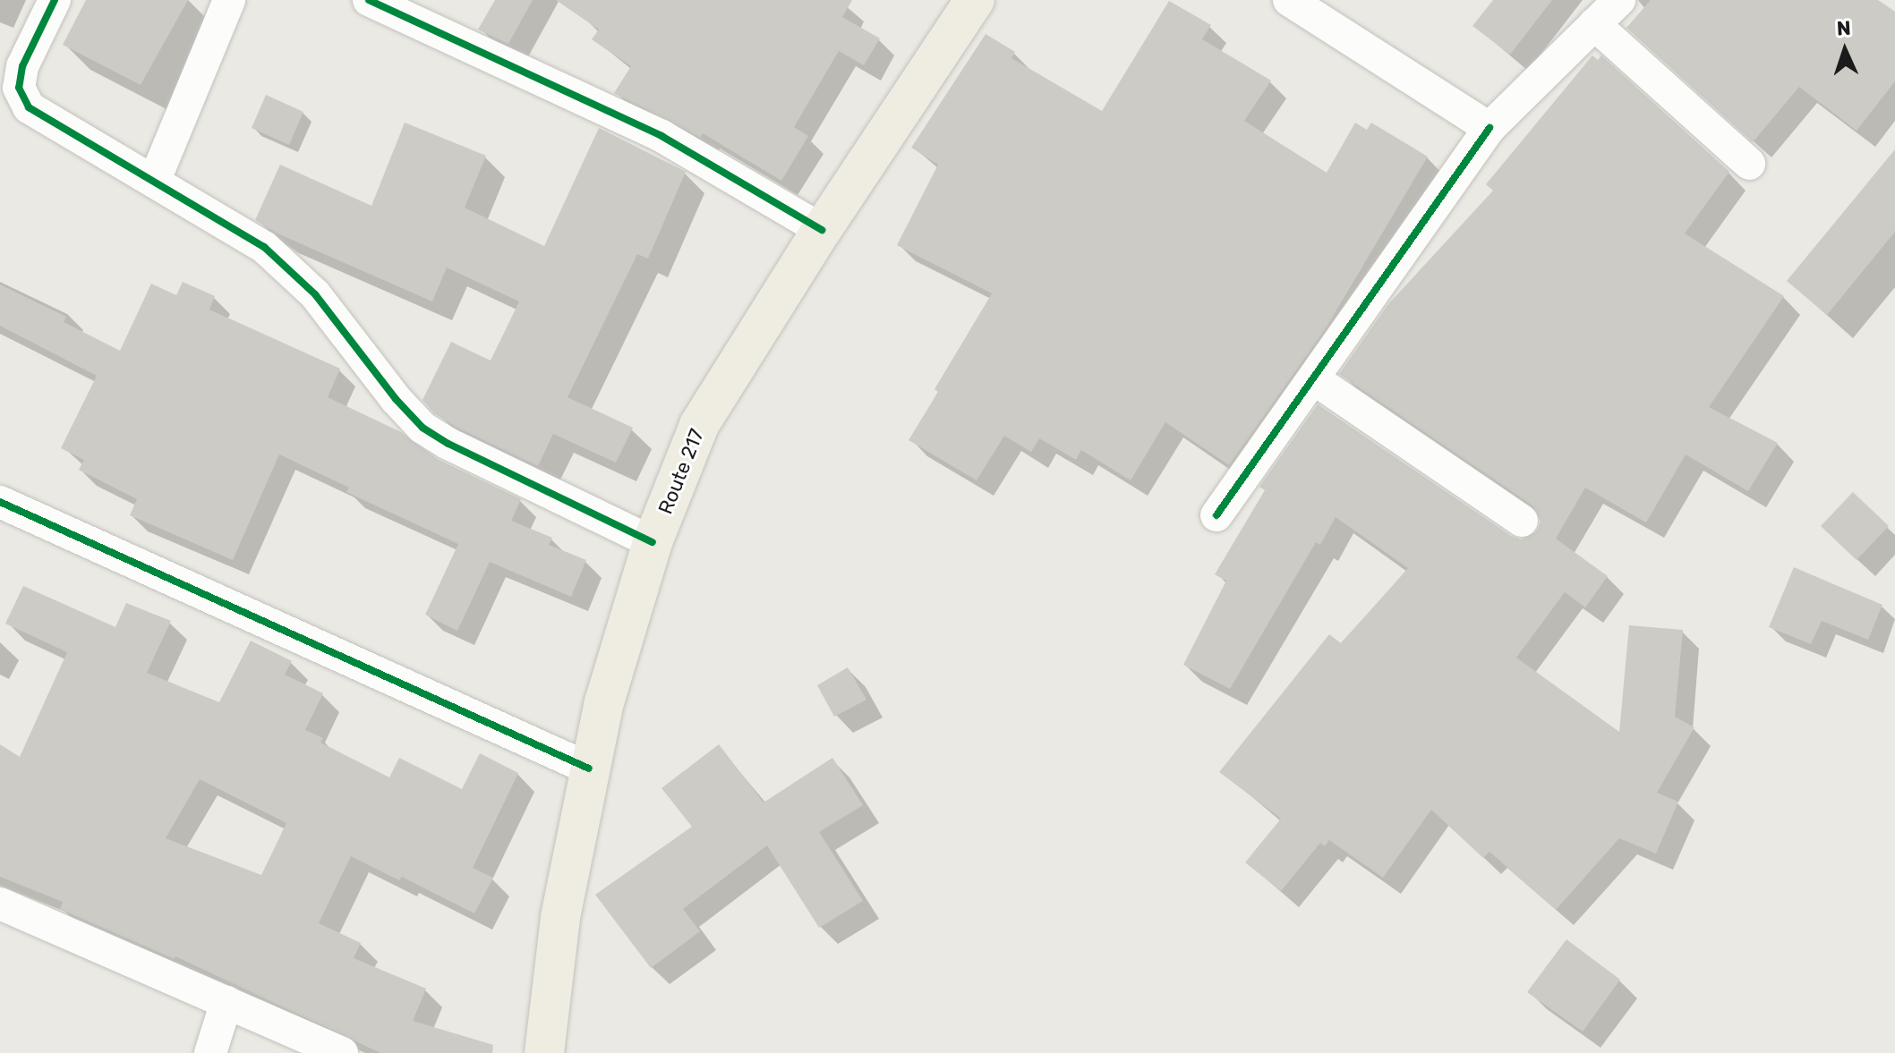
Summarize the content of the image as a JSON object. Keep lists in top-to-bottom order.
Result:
{
  "streets": {
    "main road": ["Route 217"]
  },
  "north": "top"
}
